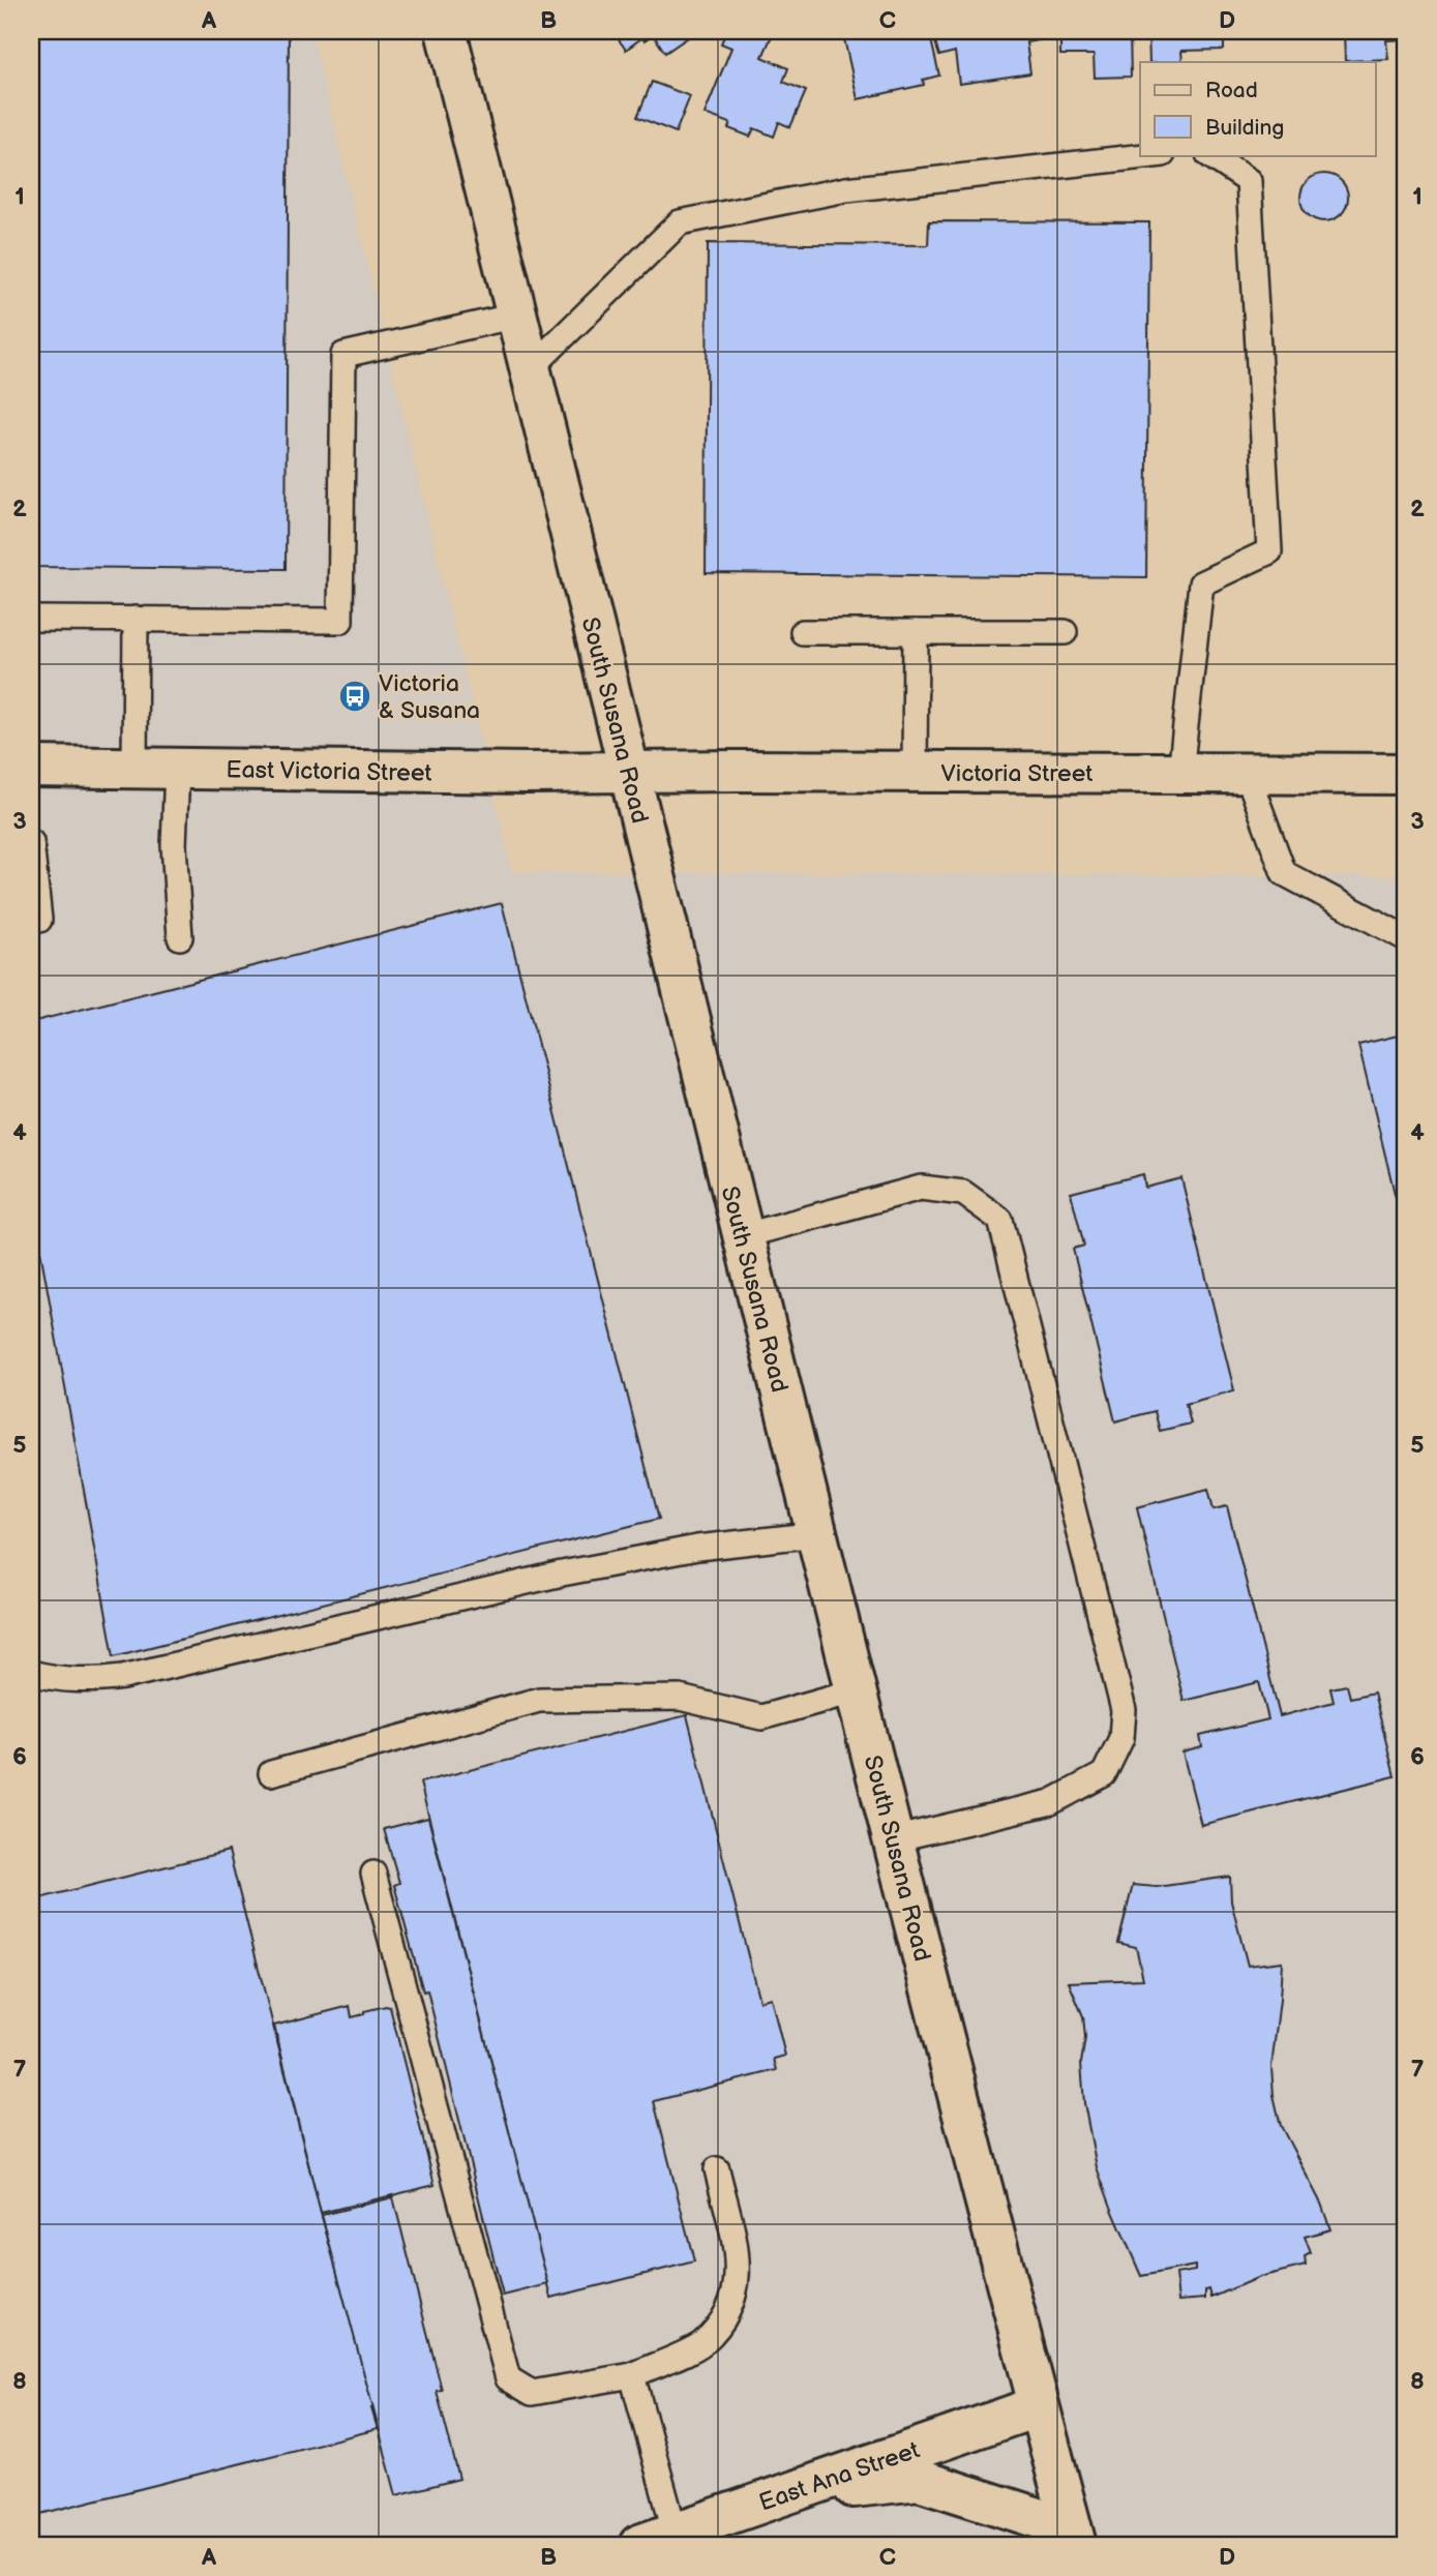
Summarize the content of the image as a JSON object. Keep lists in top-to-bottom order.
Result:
{
  "streets": {
    "street": [
      "South Susana Road",
      "East Victoria Street",
      "Victoria Street",
      "East Ana Street"
    ]
  },
  "crossings": [
    ["South Susana Road", "East Victoria Street"],
    ["South Susana Road", "Victoria Street"],
    ["South Susana Road", "East Ana Street"],
    ["East Victoria Street", "Victoria Street"]
  ],
  "places": {
    "bus stop": ["Victoria & Susana"]
  },
  "legend": ["Road", "Building"],
  "grid": {
    "columns": [
      "A",
      "B",
      "C",
      "D"
    ],
    "rows": [
      "1",
      "2",
      "3",
      "4",
      "5",
      "6",
      "7",
      "8"
    ]
  }
}
